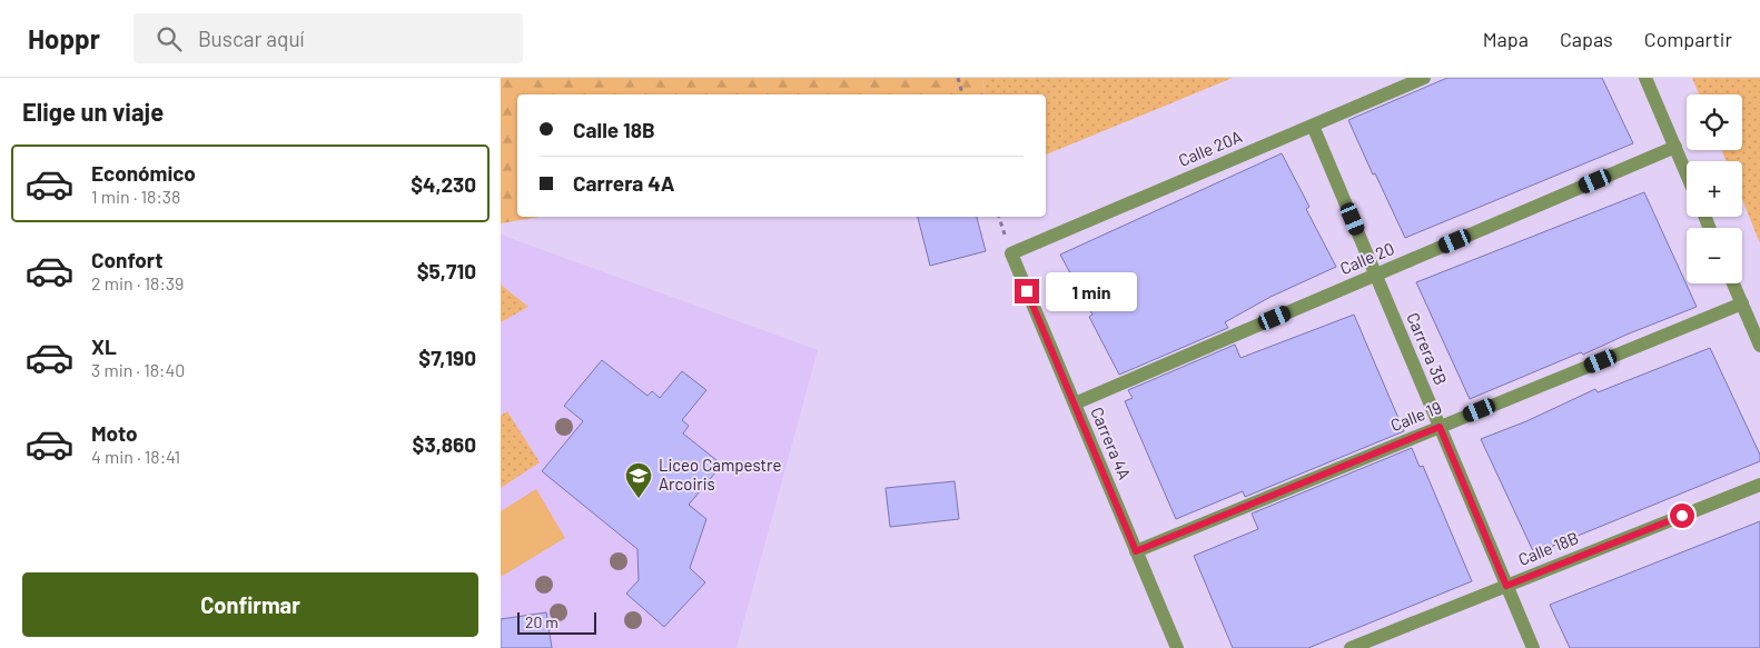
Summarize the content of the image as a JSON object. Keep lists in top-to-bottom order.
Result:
{
  "streets": {
    "street": [
      "Calle 20A",
      "Calle 20",
      "Carrera 3B",
      "Calle 19",
      "Carrera 4A",
      "Calle 18B"
    ]
  },
  "crossings": [
    ["Calle 20A", "Carrera 3B"],
    ["Calle 20A", "Carrera 4A"],
    ["Calle 20", "Carrera 3B"],
    ["Calle 20", "Carrera 4A"],
    ["Carrera 3B", "Calle 19"],
    ["Carrera 3B", "Calle 18B"],
    ["Calle 19", "Carrera 4A"]
  ],
  "places": {
    "school or university": ["Liceo Campestre Arcoiris"]
  },
  "scale_bar": "20 m",
  "page": {
    "header": "Hoppr",
    "search": "Buscar aquí",
    "nav": ["Mapa", "Capas", "Compartir"],
    "heading": "Elige un viaje",
    "map_buttons": ["+", "−"],
    "banner": ["Calle 18B", "Carrera 4A"],
    "list": [
      {
        "name": "Económico",
        "note": "1 min · 18:38",
        "value": "$4,230"
      },
      {
        "name": "Confort",
        "note": "2 min · 18:39",
        "value": "$5,710"
      },
      {
        "name": "XL",
        "note": "3 min · 18:40",
        "value": "$7,190"
      },
      {
        "name": "Moto",
        "note": "4 min · 18:41",
        "value": "$3,860"
      }
    ],
    "bubble": "1 min",
    "buttons": "Confirmar",
    "scale": "20 m"
  }
}
